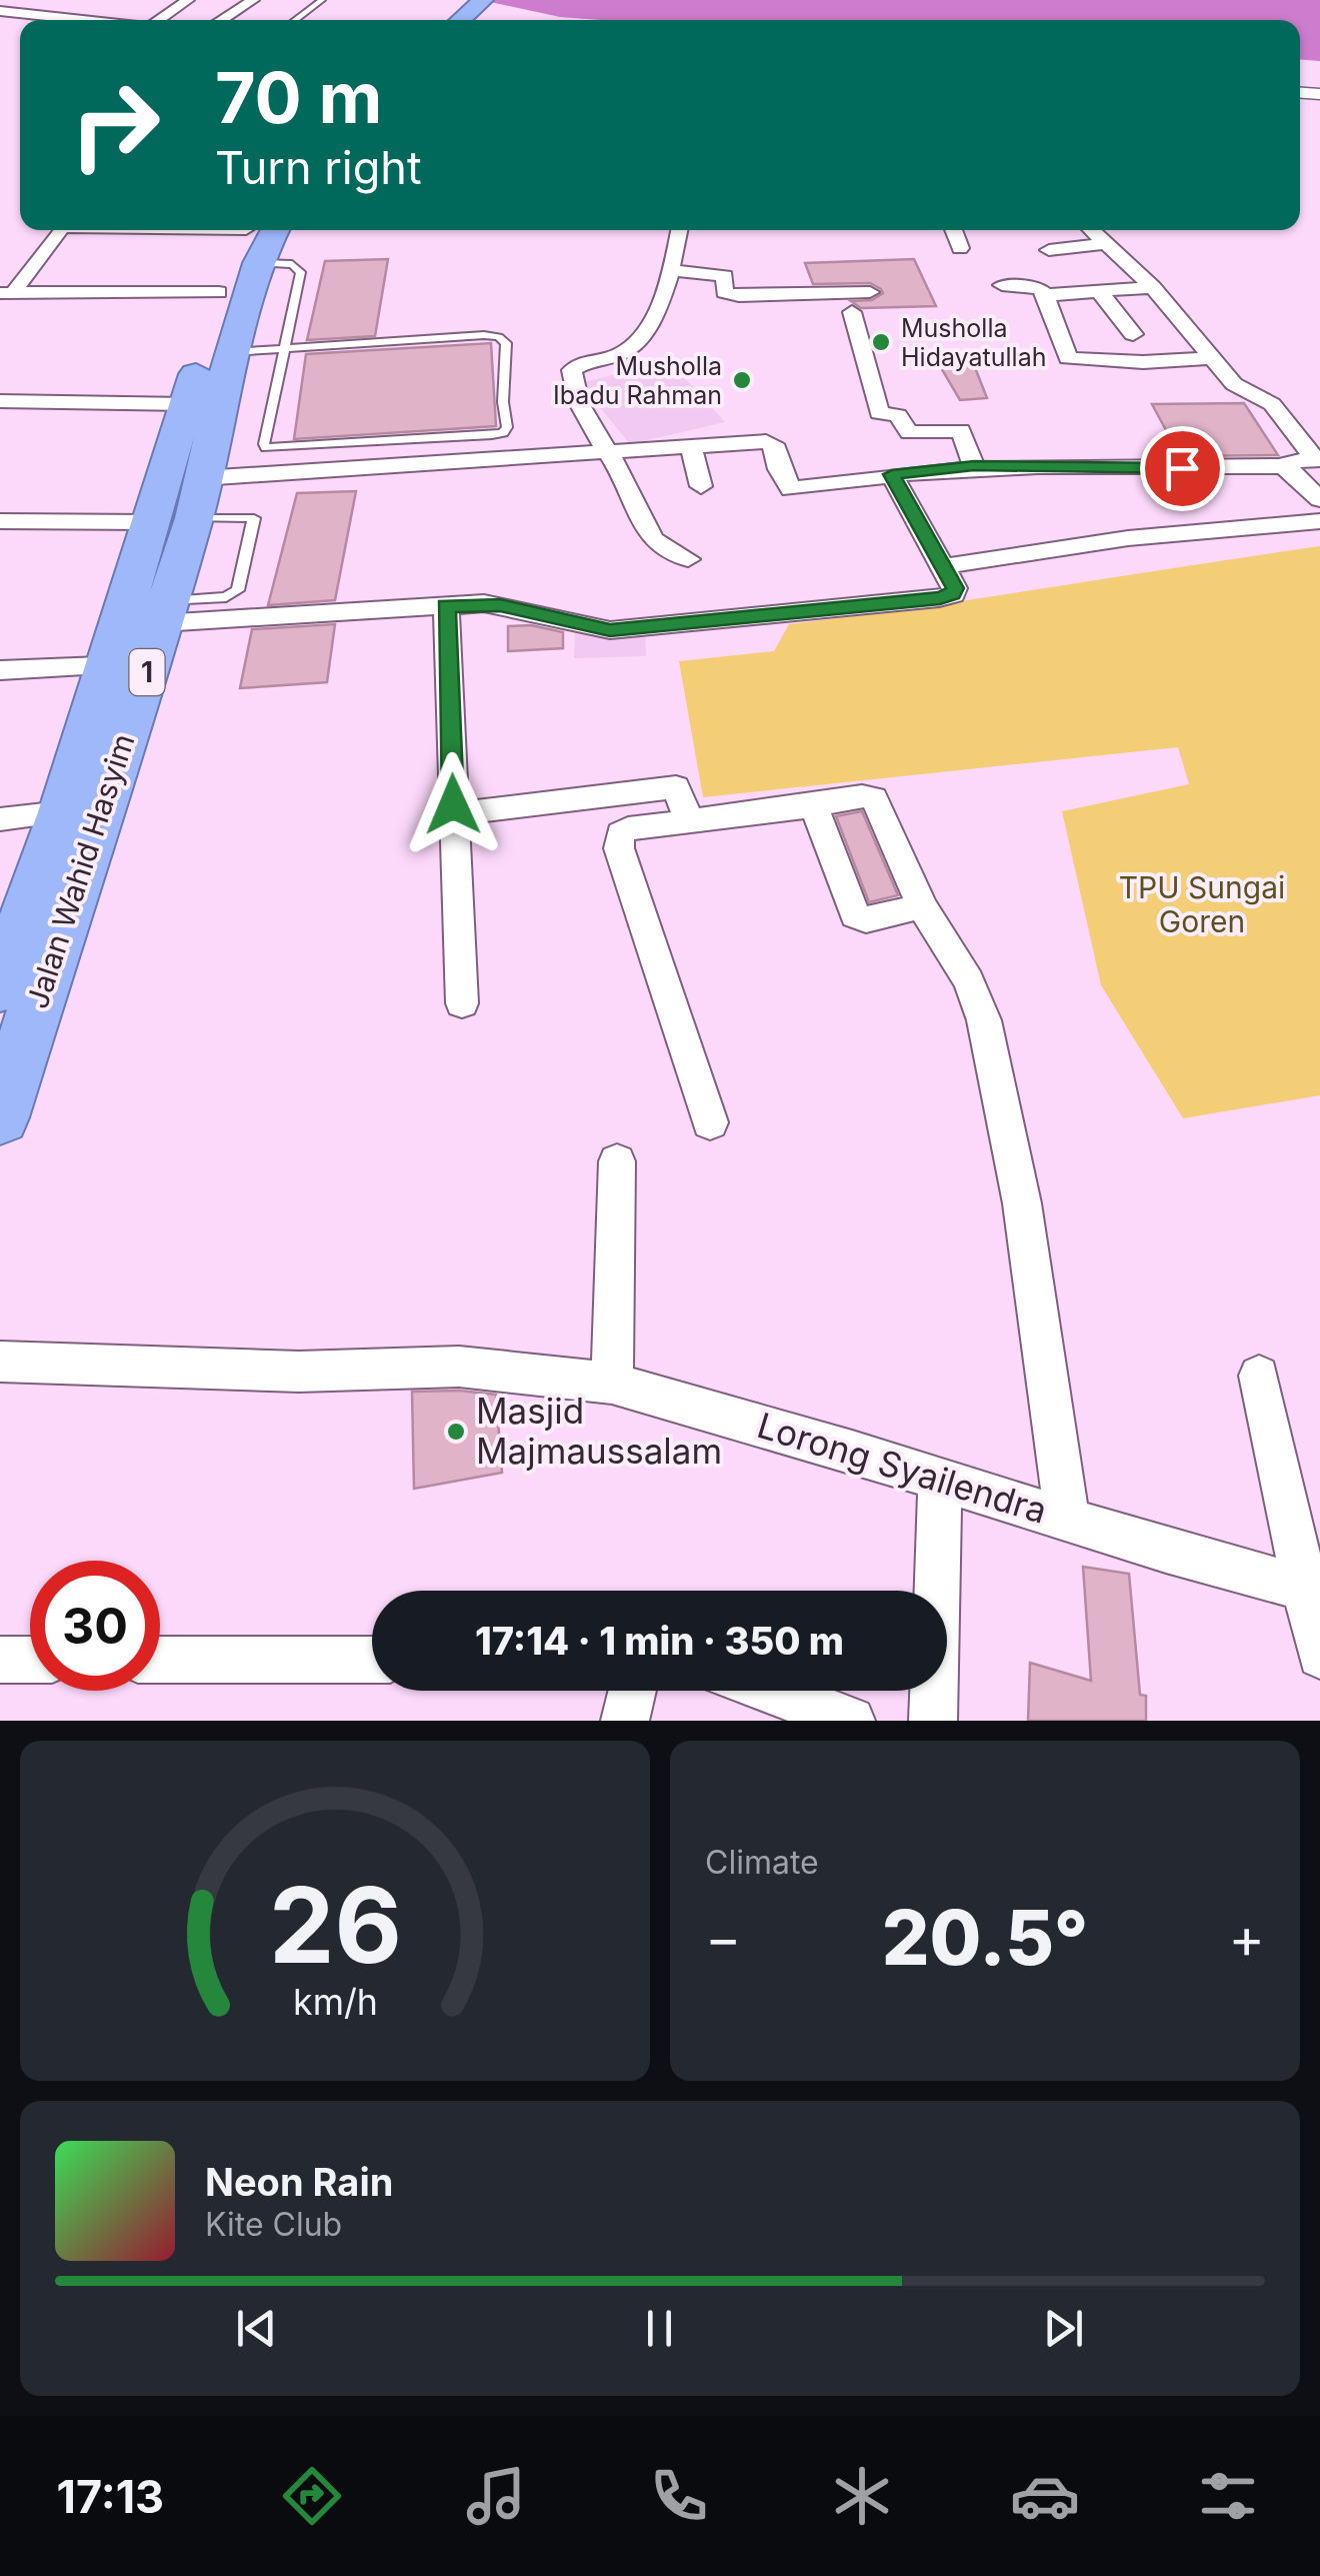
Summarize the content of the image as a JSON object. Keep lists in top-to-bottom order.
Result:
{
  "streets": {
    "highway": ["1", "Jalan Wahid Hasyim"],
    "street": ["Lorong Syailendra"]
  },
  "parks": ["TPU Sungai Goren"],
  "places": ["Musholla Hidayatullah", "Musholla Ibadu Rahman", "Masjid Majmaussalam"],
  "page": {
    "turn": ["70 m", "Turn right"],
    "limit": "30",
    "trip": "17:14 · 1 min · 350 m",
    "tile": "Climate",
    "heat": ["−", "20.5°", "+"],
    "song": ["Neon Rain", "Kite Club"],
    "tabs": "17:13",
    "gauge": ["26", "km/h"]
  }
}
